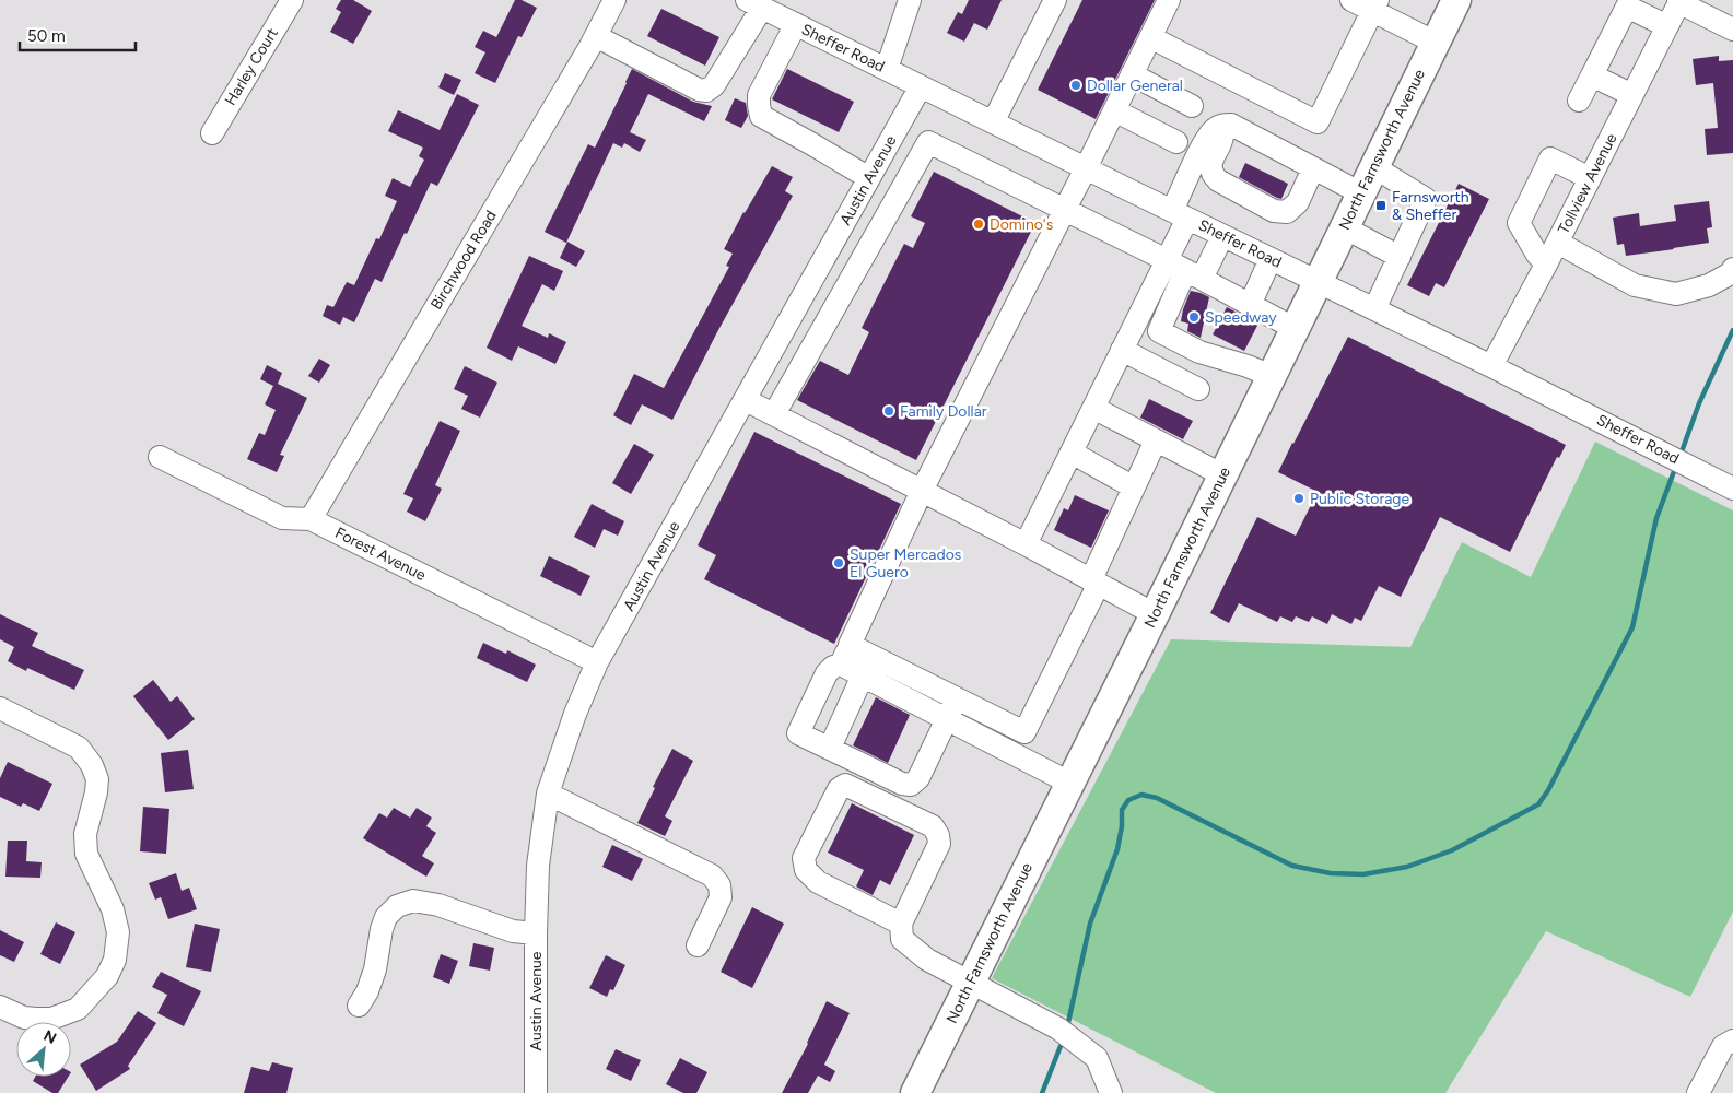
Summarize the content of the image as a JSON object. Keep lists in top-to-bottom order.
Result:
{
  "streets": {
    "main road": ["North Farnsworth Avenue"],
    "street": [
      "Sheffer Road",
      "Harley Court",
      "Austin Avenue",
      "Tollview Avenue",
      "Birchwood Road",
      "Forest Avenue"
    ]
  },
  "crossings": [
    ["Sheffer Road", "North Farnsworth Avenue"],
    ["Sheffer Road", "Austin Avenue"],
    ["Sheffer Road", "Tollview Avenue"],
    ["Austin Avenue", "Forest Avenue"],
    ["Birchwood Road", "Forest Avenue"]
  ],
  "places": {
    "other": [
      "Dollar General",
      "Domino's",
      "Speedway",
      "Family Dollar",
      "Public Storage",
      "Super Mercados El Guero"
    ],
    "transit": ["Farnsworth & Sheffer"]
  },
  "scale_bar": "50 m",
  "north": "top right"
}
